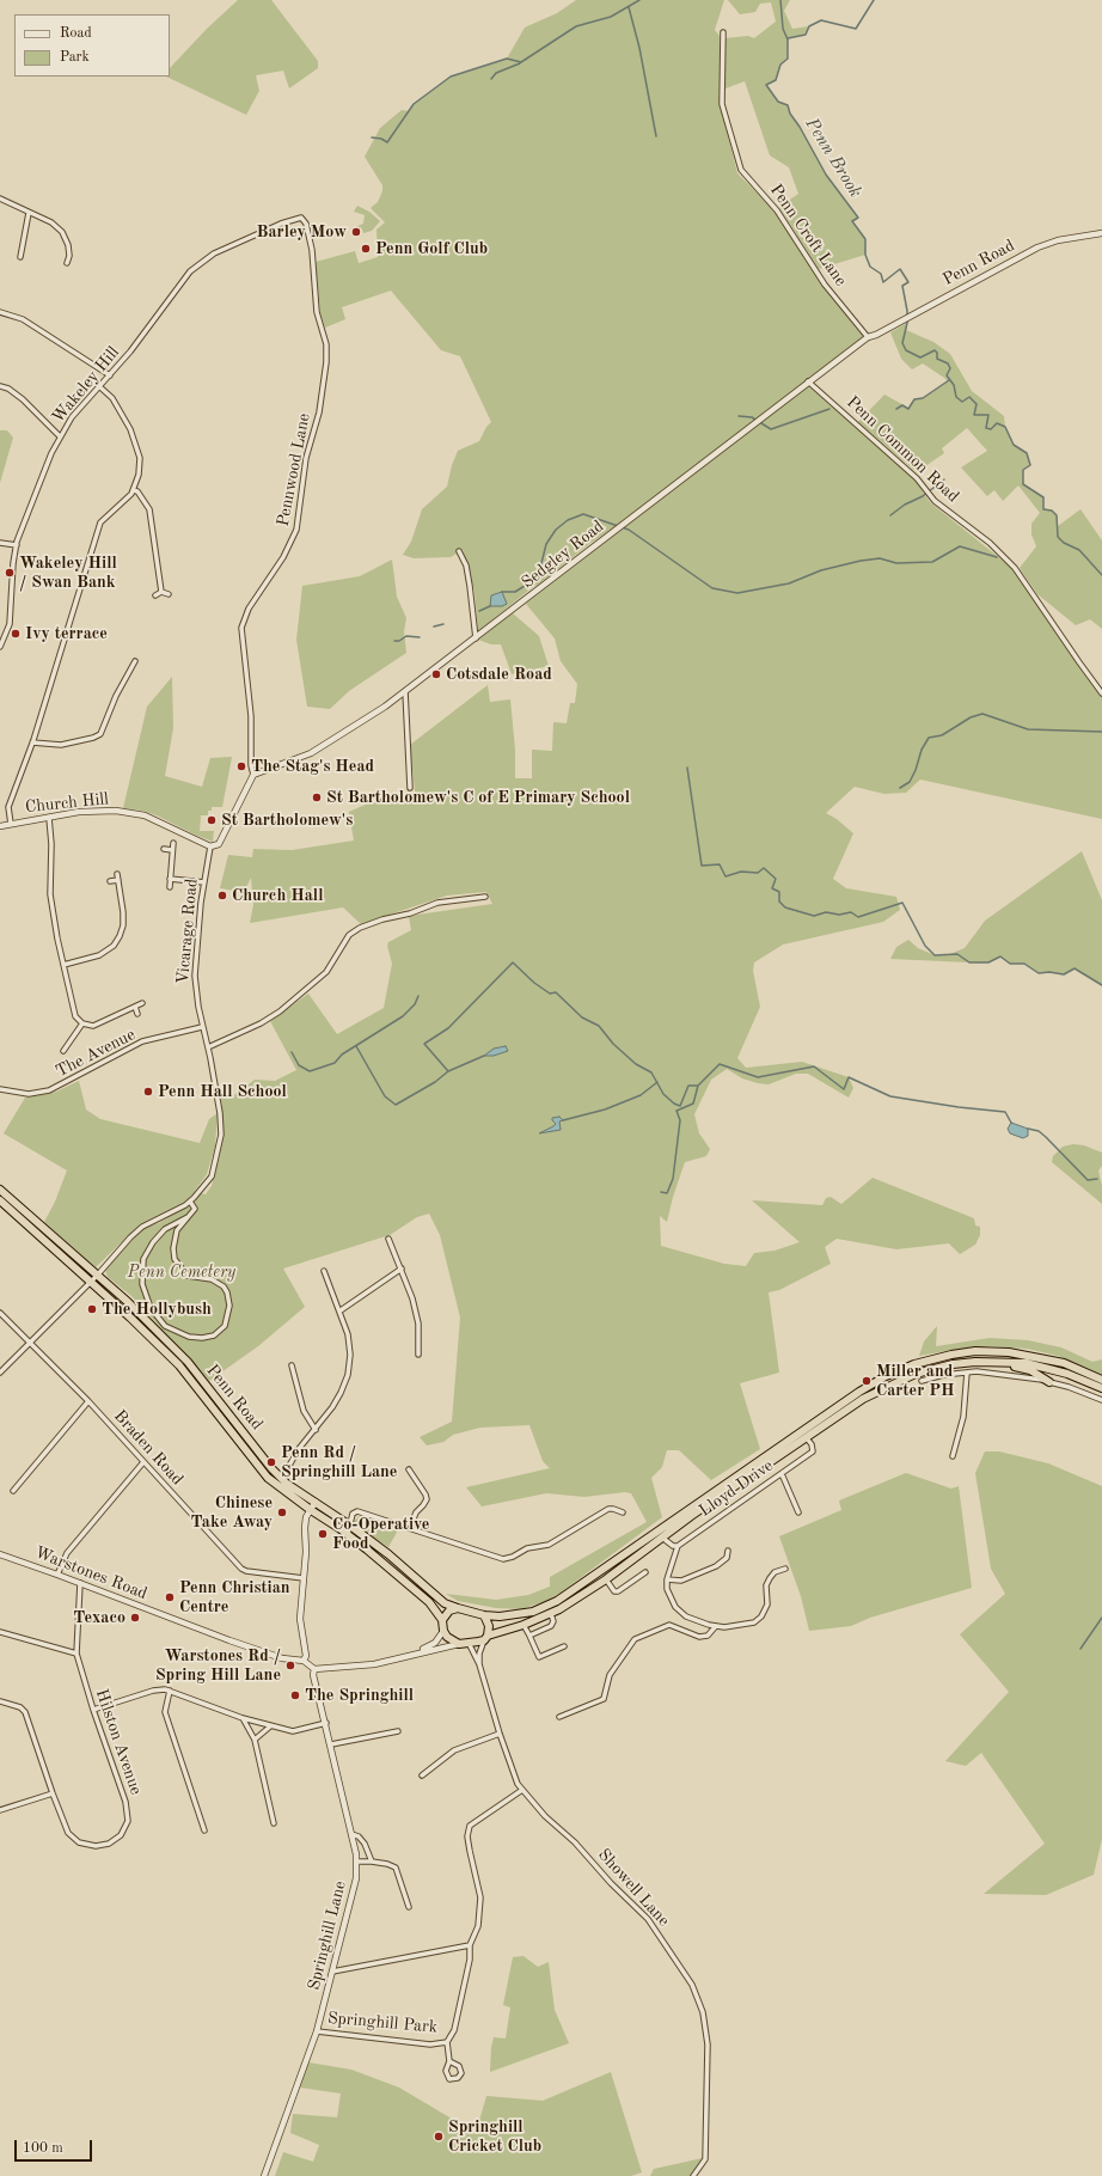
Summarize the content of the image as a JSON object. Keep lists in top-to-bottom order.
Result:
{
  "streets": {
    "highway": ["Penn Road"],
    "street": [
      "Penn Croft Lane",
      "Wakeley Hill",
      "Penn Common Road",
      "Pennwood Lane",
      "Sedgley Road",
      "Church Hill",
      "Vicarage Road",
      "The Avenue",
      "Braden Road",
      "Lloyd Drive",
      "Warstones Road",
      "Hilston Avenue",
      "Showell Lane",
      "Springhill Lane",
      "Springhill Park"
    ]
  },
  "crossings": [
    ["Penn Croft Lane", "Sedgley Road"],
    ["Penn Road", "Sedgley Road"],
    ["Penn Road", "Vicarage Road"],
    ["Penn Road", "Showell Lane"],
    ["Wakeley Hill", "Pennwood Lane"],
    ["Penn Common Road", "Sedgley Road"],
    ["Pennwood Lane", "Sedgley Road"],
    ["Church Hill", "Vicarage Road"],
    ["Vicarage Road", "The Avenue"],
    ["Vicarage Road", "Braden Road"],
    ["Warstones Road", "Hilston Avenue"],
    ["Showell Lane", "Springhill Park"],
    ["Springhill Lane", "Springhill Park"]
  ],
  "water": ["Penn Brook"],
  "parks": ["Penn Cemetery"],
  "places": [
    "Barley Mow",
    "Penn Golf Club",
    "Wakeley Hill / Swan Bank",
    "Ivy terrace",
    "Cotsdale Road",
    "The Stag's Head",
    "St Bartholomew's C of E Primary School",
    "St Bartholomew's",
    "Church Hall",
    "Penn Hall School",
    "The Hollybush",
    "Miller and Carter PH",
    "Penn Rd / Springhill Lane",
    "Chinese Take Away",
    "Co-Operative Food",
    "Penn Christian Centre",
    "Texaco",
    "Warstones Rd / Spring Hill Lane",
    "The Springhill",
    "Springhill Cricket Club"
  ],
  "legend": ["Road", "Park"],
  "scale_bar": "100 m"
}
